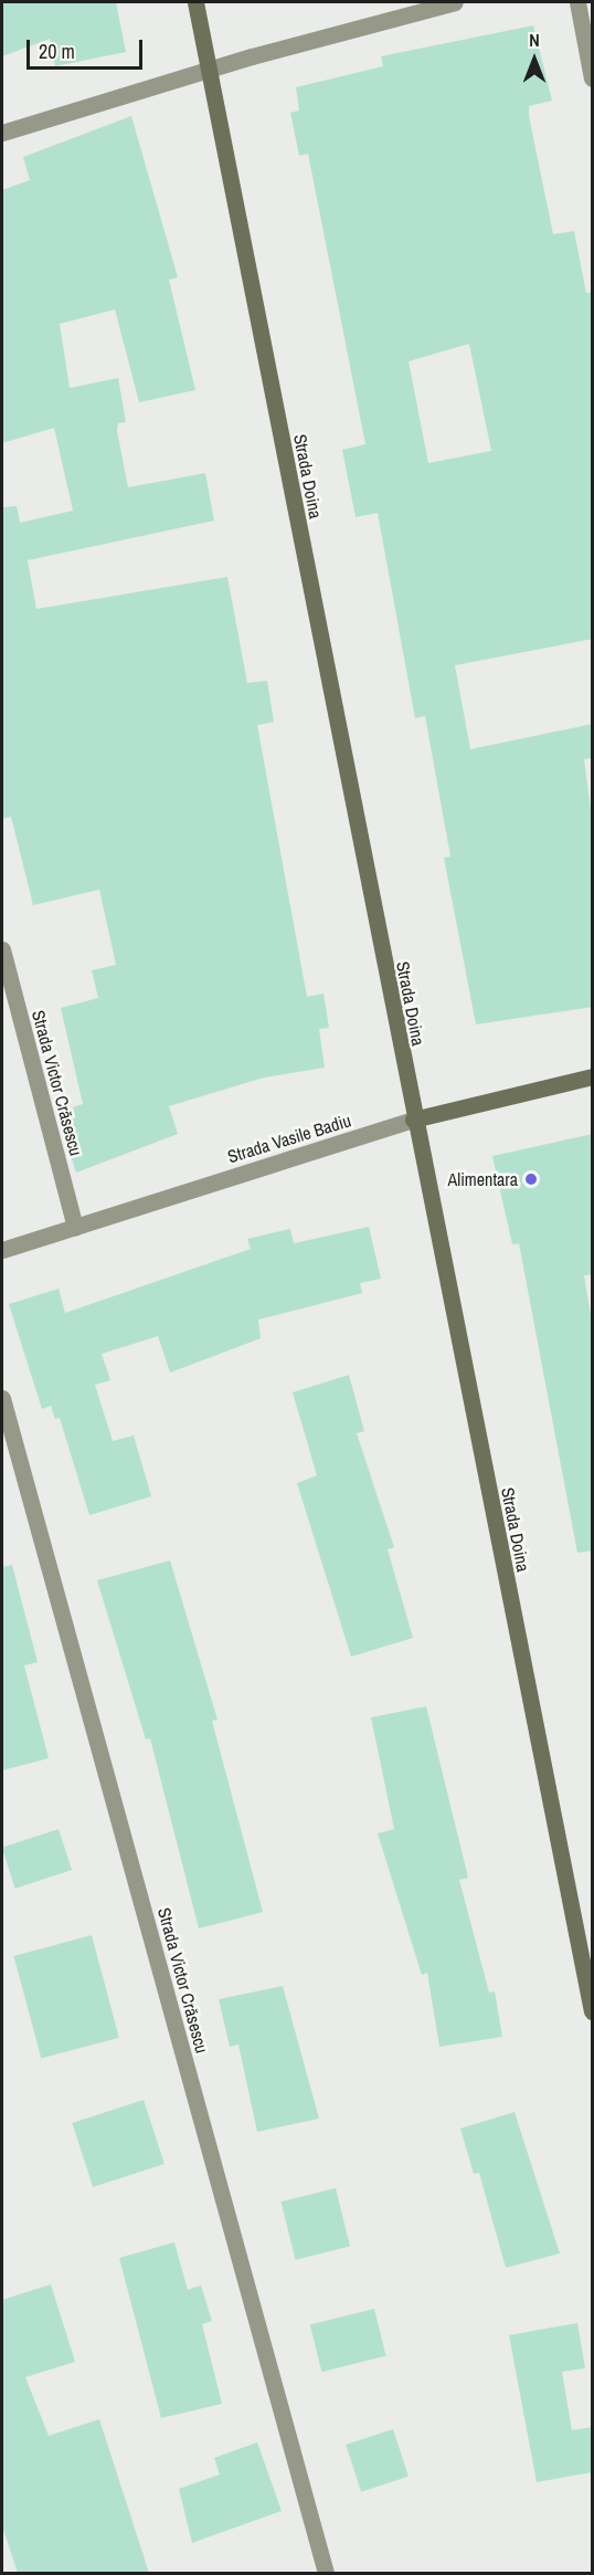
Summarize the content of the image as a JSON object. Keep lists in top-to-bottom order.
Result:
{
  "streets": {
    "main road": ["Strada Doina", "Strada Vasile Badiu"],
    "street": ["Strada Victor Crăsescu"]
  },
  "crossings": [
    ["Strada Doina", "Strada Vasile Badiu"],
    ["Strada Victor Crăsescu", "Strada Vasile Badiu"]
  ],
  "places": ["Alimentara"],
  "scale_bar": "20 m",
  "north": "top"
}
